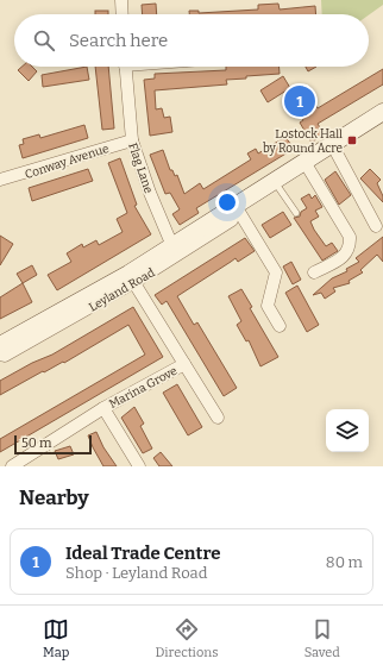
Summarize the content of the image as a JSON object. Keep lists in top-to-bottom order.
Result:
{
  "streets": {
    "main road": ["Leyland Road"],
    "street": ["Conway Avenue", "Flag Lane", "Marina Grove"]
  },
  "crossings": [
    ["Conway Avenue", "Flag Lane"],
    ["Flag Lane", "Leyland Road"],
    ["Leyland Road", "Marina Grove"]
  ],
  "places": {
    "transit": ["Lostock Hall by Round Acre"]
  },
  "scale_bar": "50 m",
  "page": {
    "search": "Search here",
    "pins": "1",
    "scale": "50 m",
    "heading": "Nearby",
    "list": [
      {
        "mark": "1",
        "name": "Ideal Trade Centre",
        "note": "Shop · Leyland Road",
        "value": "80 m"
      }
    ],
    "nav": ["Map", "Directions", "Saved"]
  }
}
